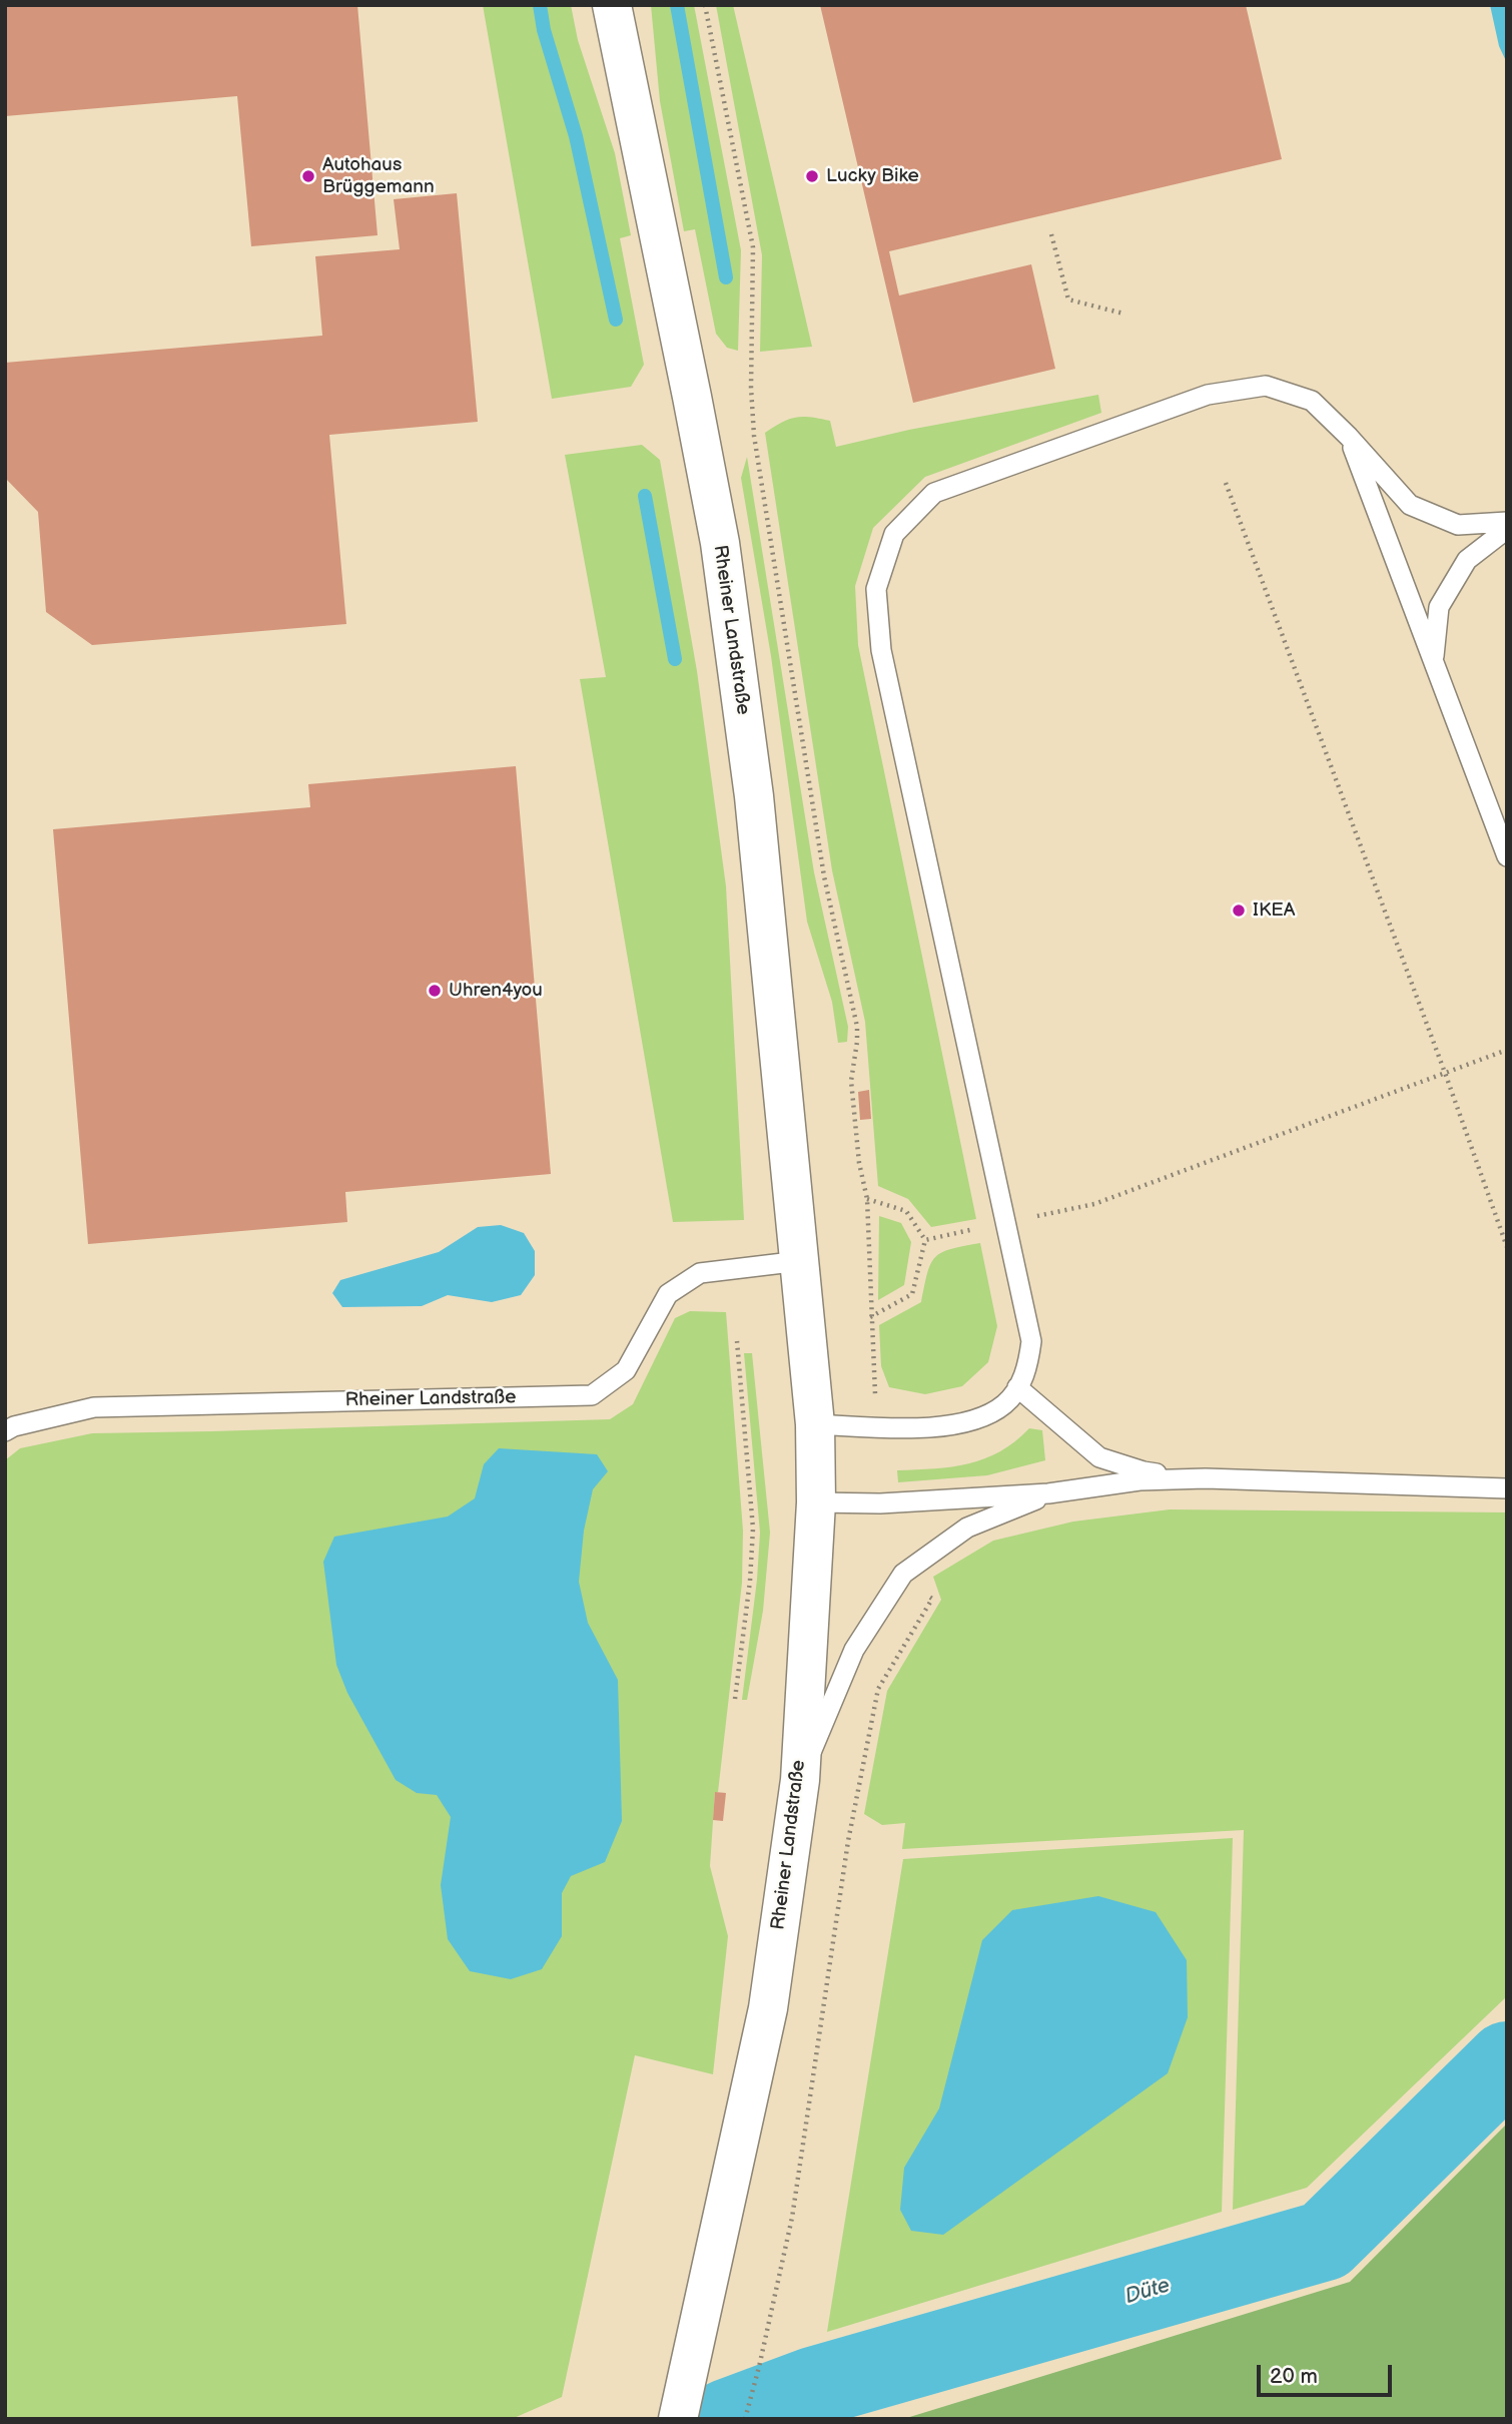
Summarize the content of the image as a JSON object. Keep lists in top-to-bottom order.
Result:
{
  "streets": {
    "street": ["Rheiner Landstraße"]
  },
  "water": ["Düte"],
  "places": [
    "Autohaus Brüggemann",
    "Lucky Bike",
    "IKEA",
    "Uhren4you"
  ],
  "scale_bar": "20 m"
}
